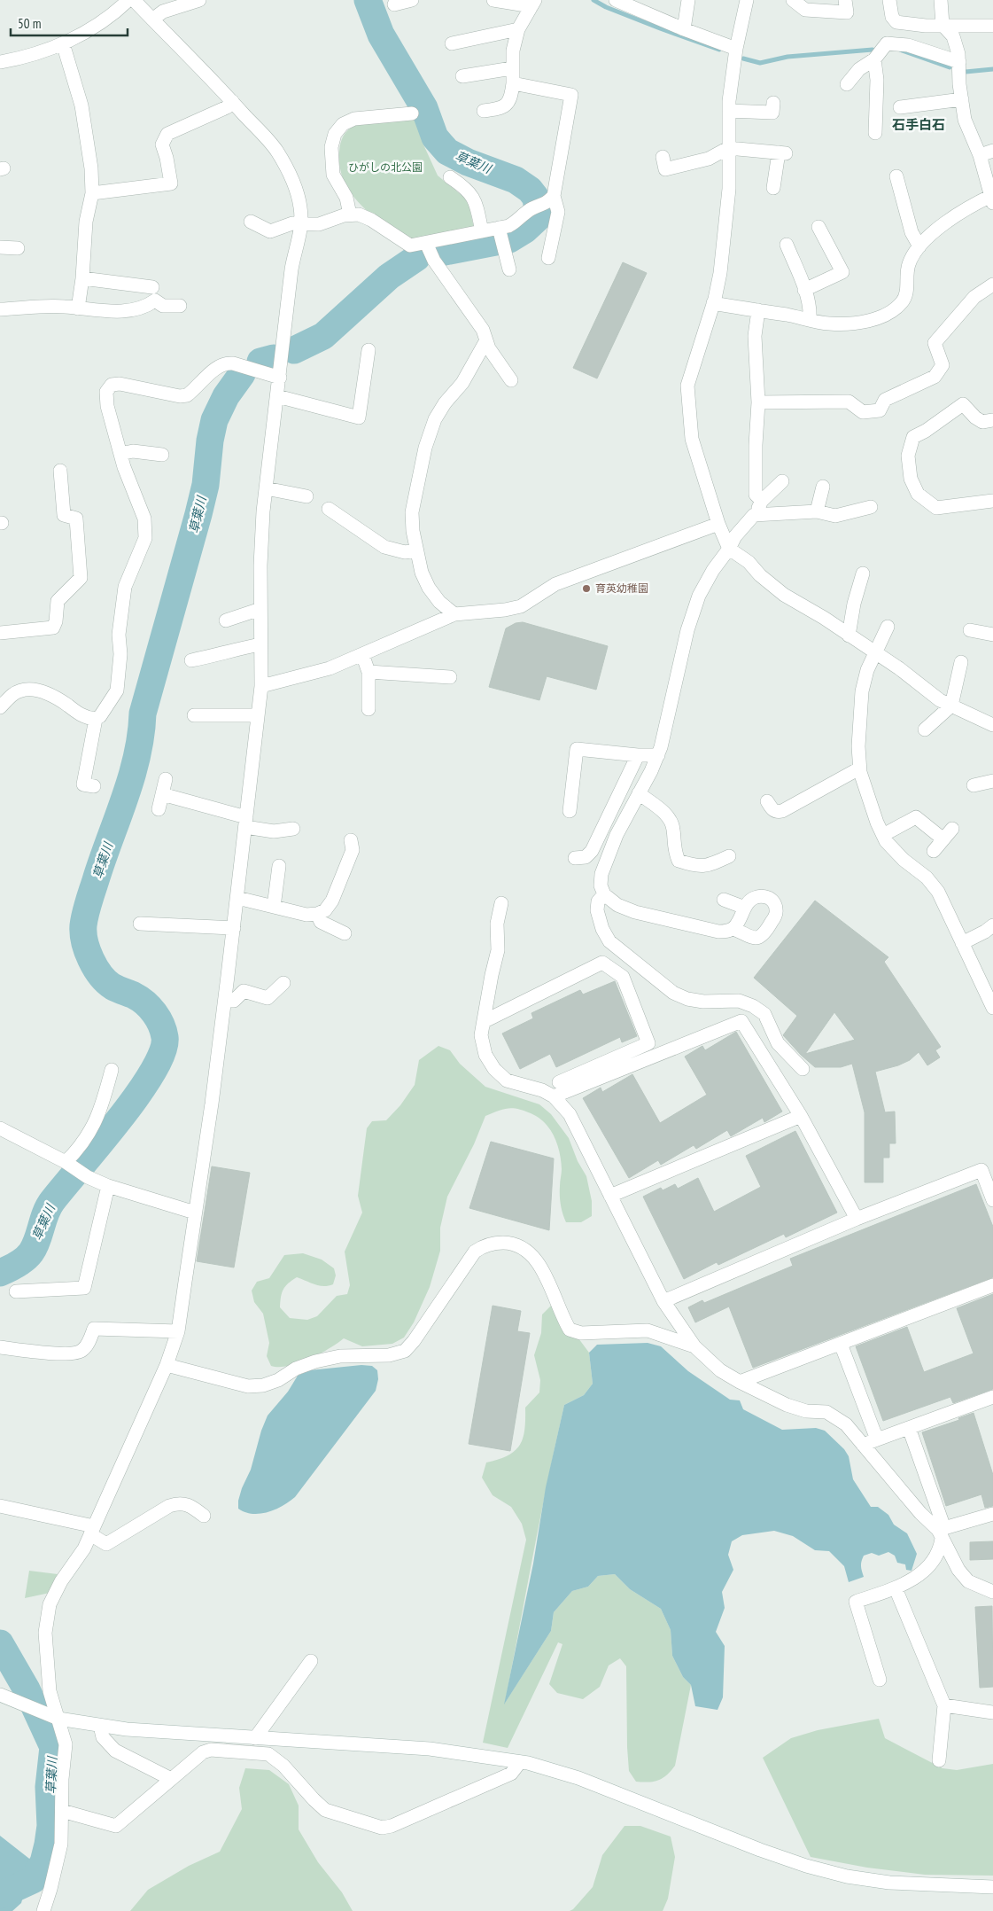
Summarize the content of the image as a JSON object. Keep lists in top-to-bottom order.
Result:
{
  "districts": ["石手白石"],
  "water": ["草葉川"],
  "parks": ["ひがしの北公園"],
  "places": ["育英幼稚園"],
  "scale_bar": "50 m"
}
